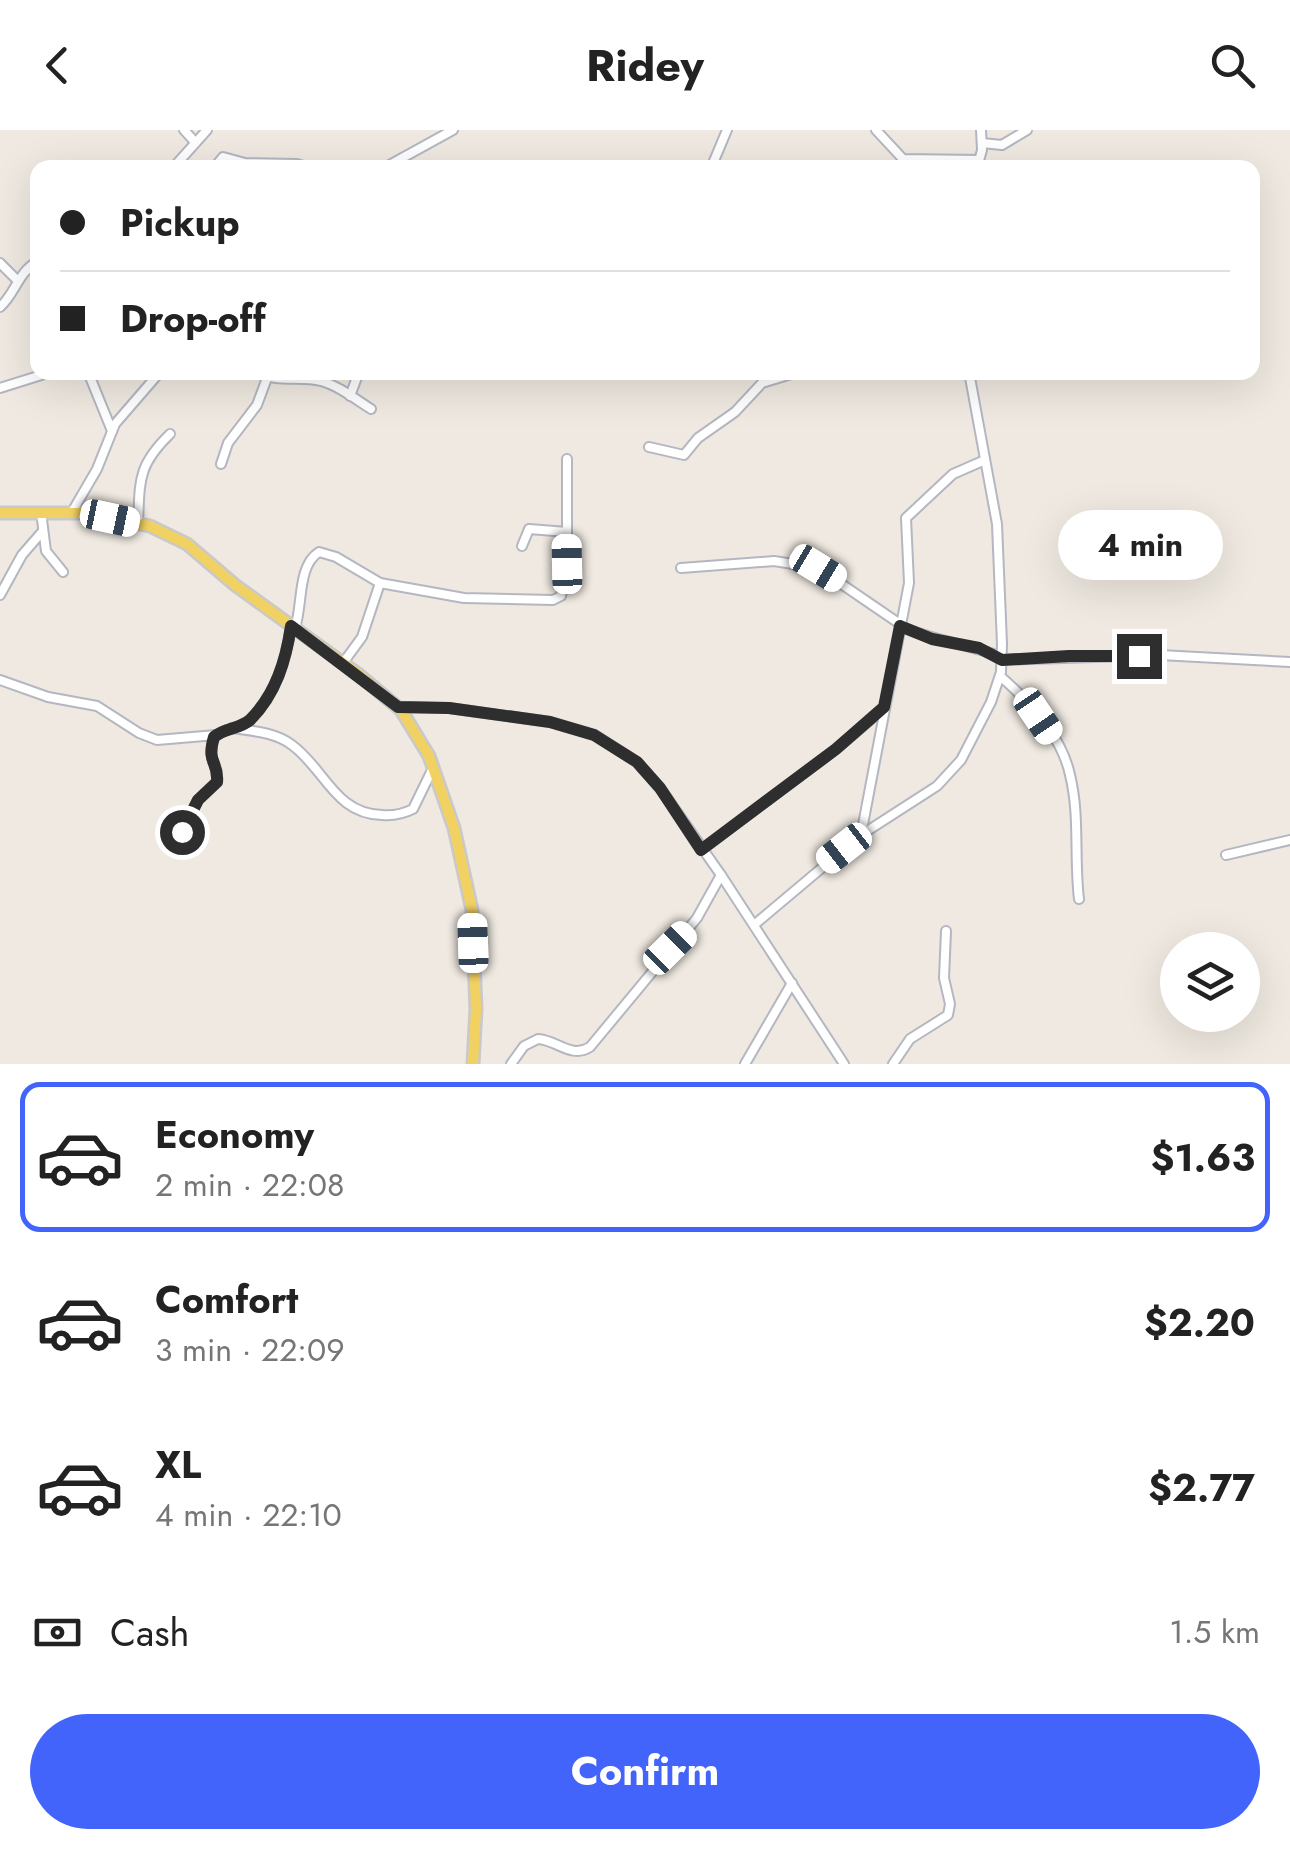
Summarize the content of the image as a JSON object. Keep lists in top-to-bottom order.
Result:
{
  "page": {
    "header": "Ridey",
    "banner": ["Pickup", "Drop-off"],
    "bubble": "4 min",
    "list": [
      {
        "name": "Economy",
        "note": "2 min · 22:08",
        "value": "$1.63"
      },
      {
        "name": "Comfort",
        "note": "3 min · 22:09",
        "value": "$2.20"
      },
      {
        "name": "XL",
        "note": "4 min · 22:10",
        "value": "$2.77"
      }
    ],
    "pay": ["Cash", "1.5 km"],
    "buttons": "Confirm"
  }
}
